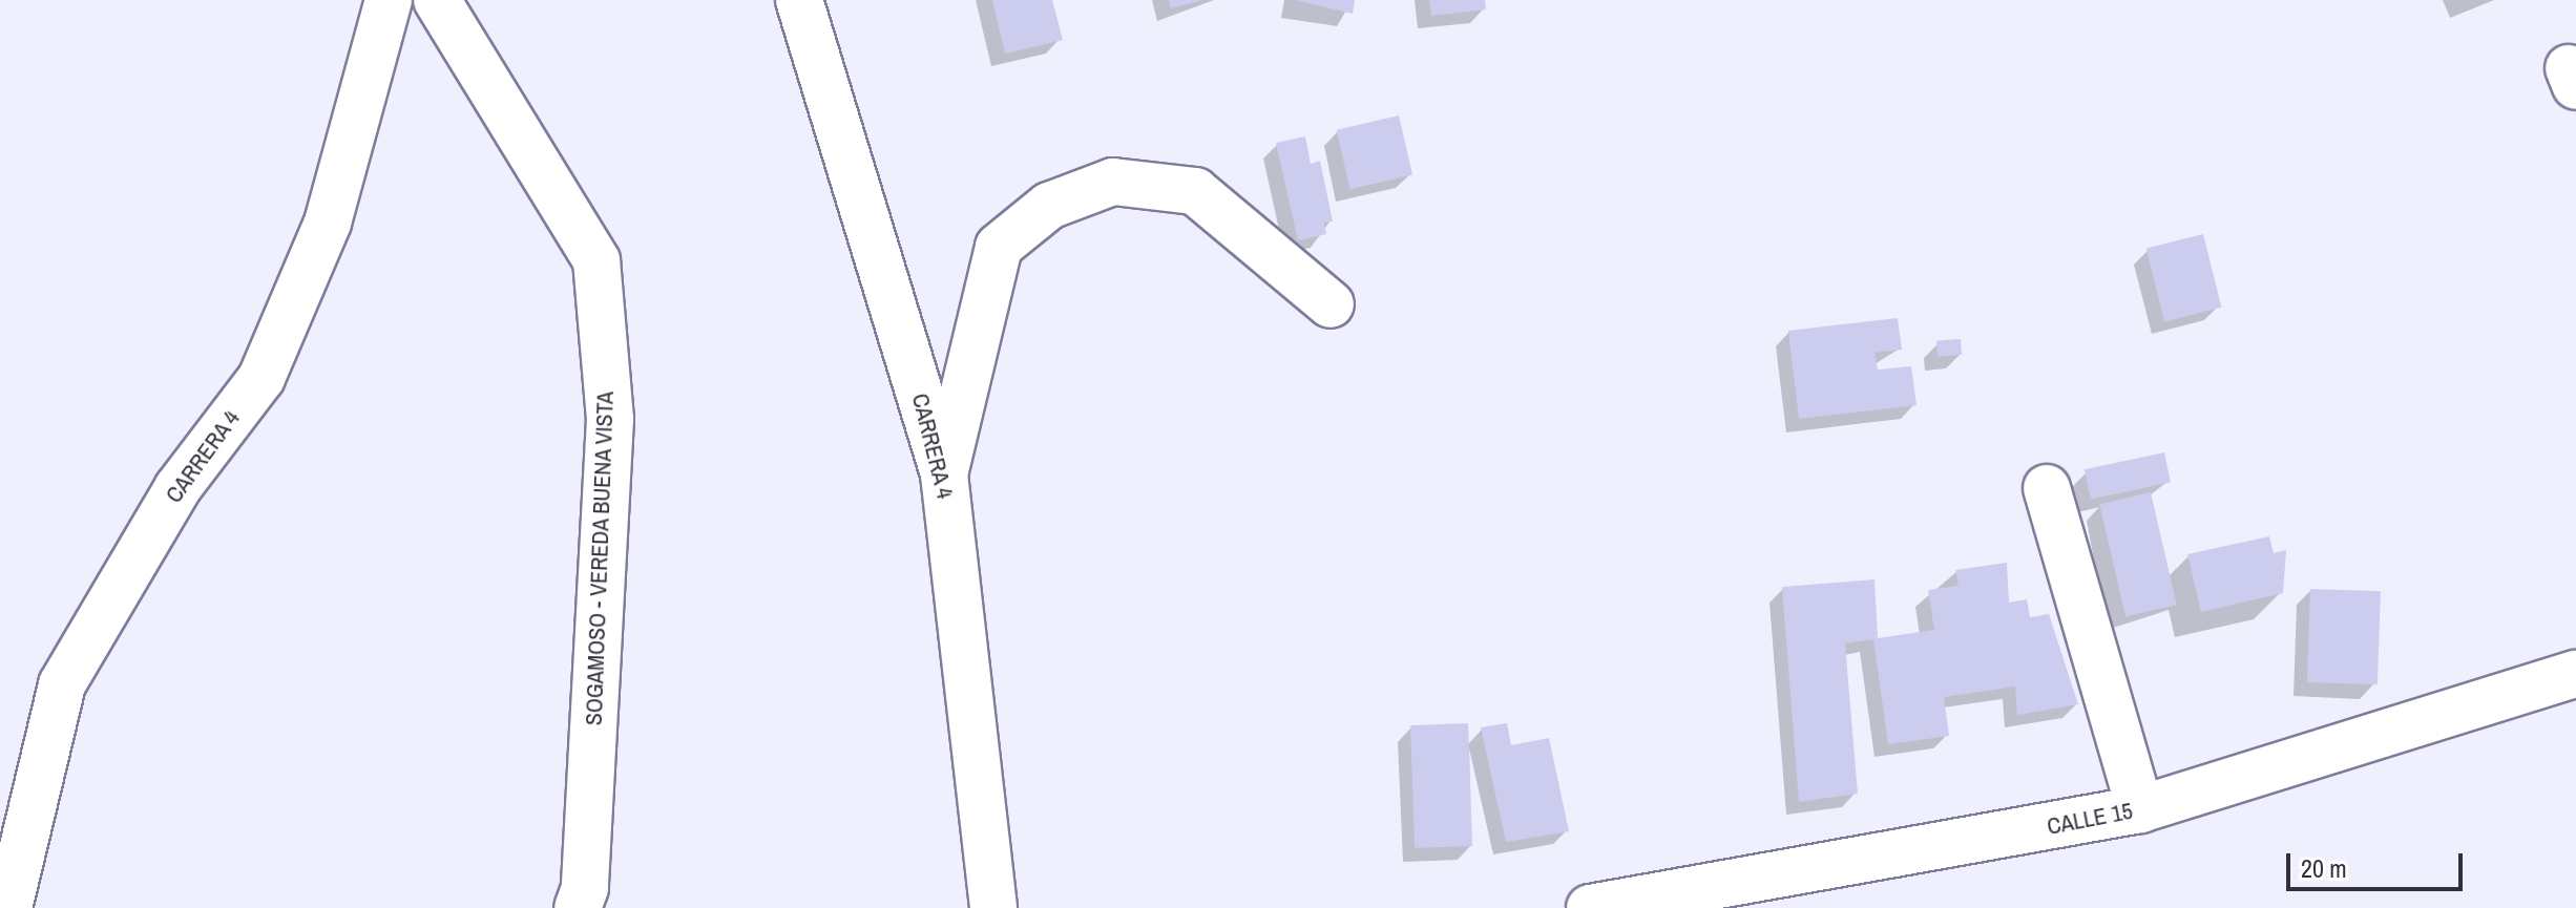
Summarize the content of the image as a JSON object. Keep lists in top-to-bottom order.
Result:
{
  "streets": {
    "street": ["CARRERA 4", "SOGAMOSO - VEREDA BUENA VISTA", "CALLE 15"]
  },
  "scale_bar": "20 m"
}
